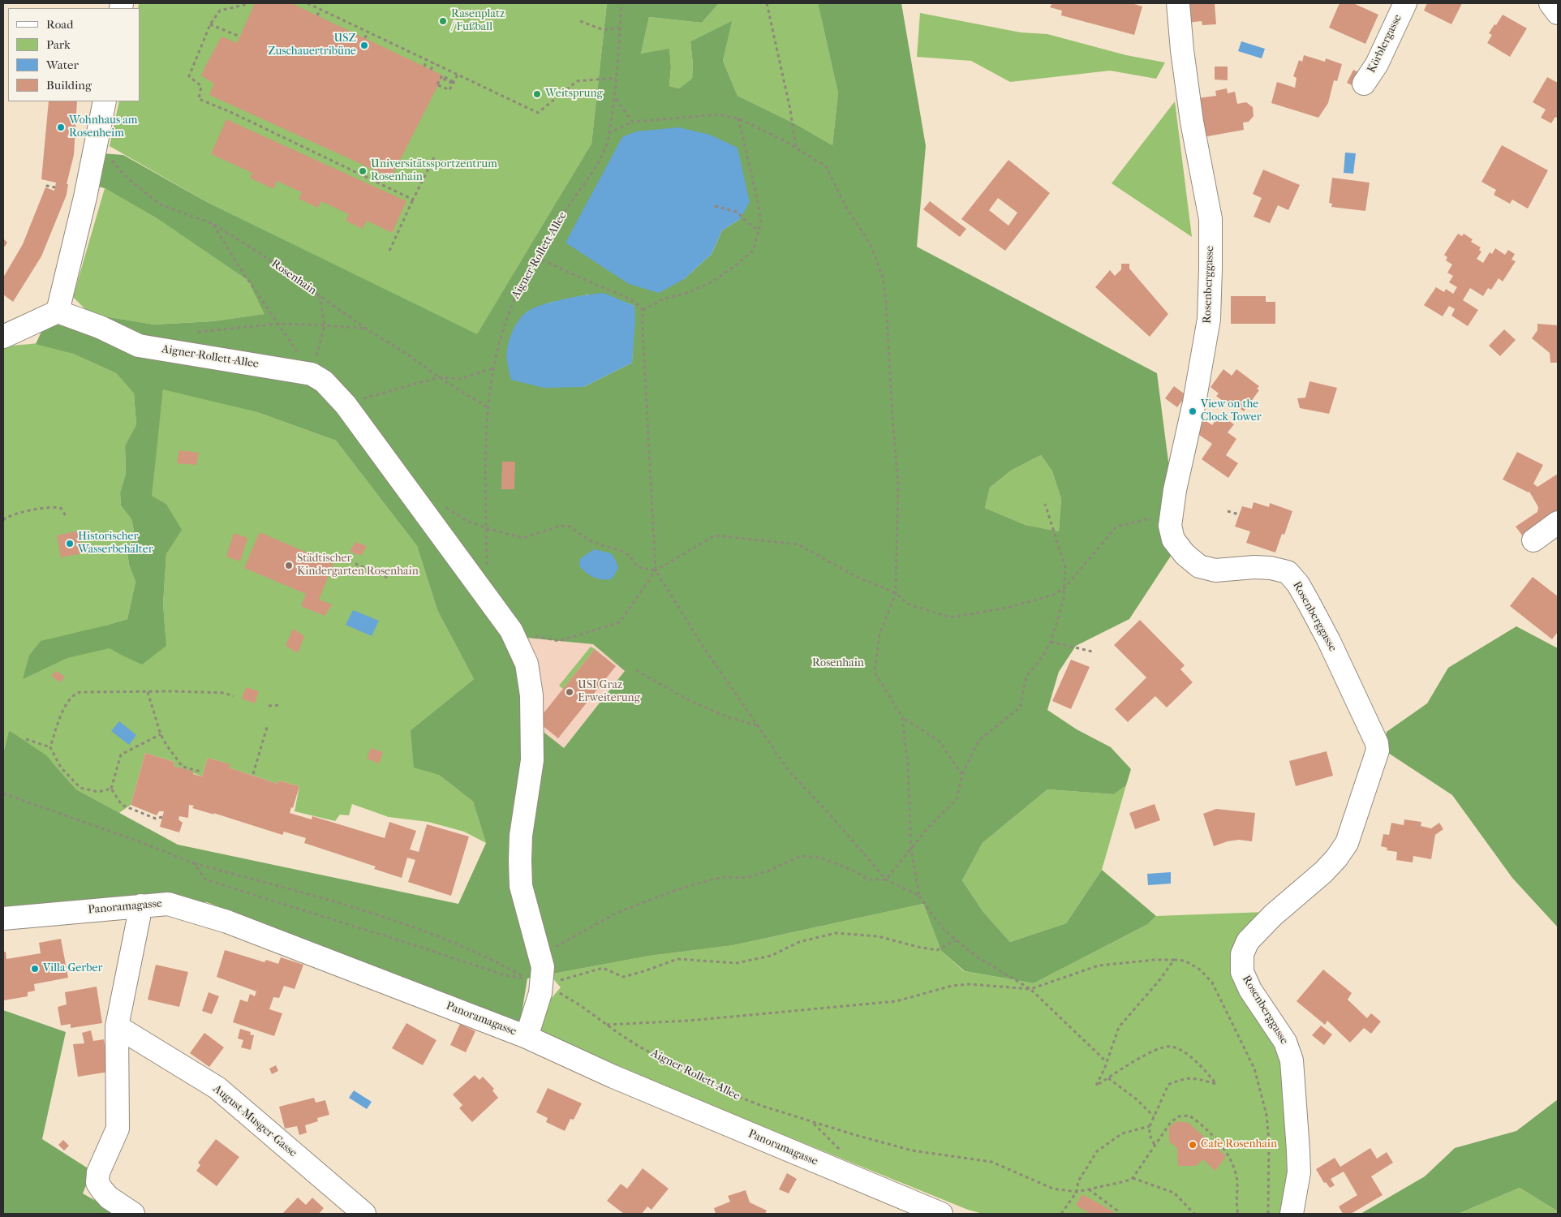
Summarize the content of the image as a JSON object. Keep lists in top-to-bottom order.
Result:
{
  "streets": {
    "street": [
      "Körblergasse",
      "Aigner-Rollett-Allee",
      "Rosenberggasse",
      "Panoramagasse",
      "August-Musger-Gasse"
    ],
    "path": ["Rosenhain"]
  },
  "crossings": [
    ["Aigner-Rollett-Allee", "Rosenhain"]
  ],
  "parks": ["Rosenhain"],
  "places": [
    "Rasenplatz / Fußball",
    "USZ Zuschauertribüne",
    "Weitsprung",
    "Wohnhaus am Rosenheim",
    "Universitätssportzentrum Rosenhain",
    "View on the Clock Tower",
    "Historischer Wasserbehälter",
    "Städtischer Kindergarten Rosenhain",
    "USI Graz Erweiterung",
    "Villa Gerber",
    "Cafe Rosenhain"
  ],
  "legend": [
    "Road",
    "Park",
    "Water",
    "Building"
  ]
}
